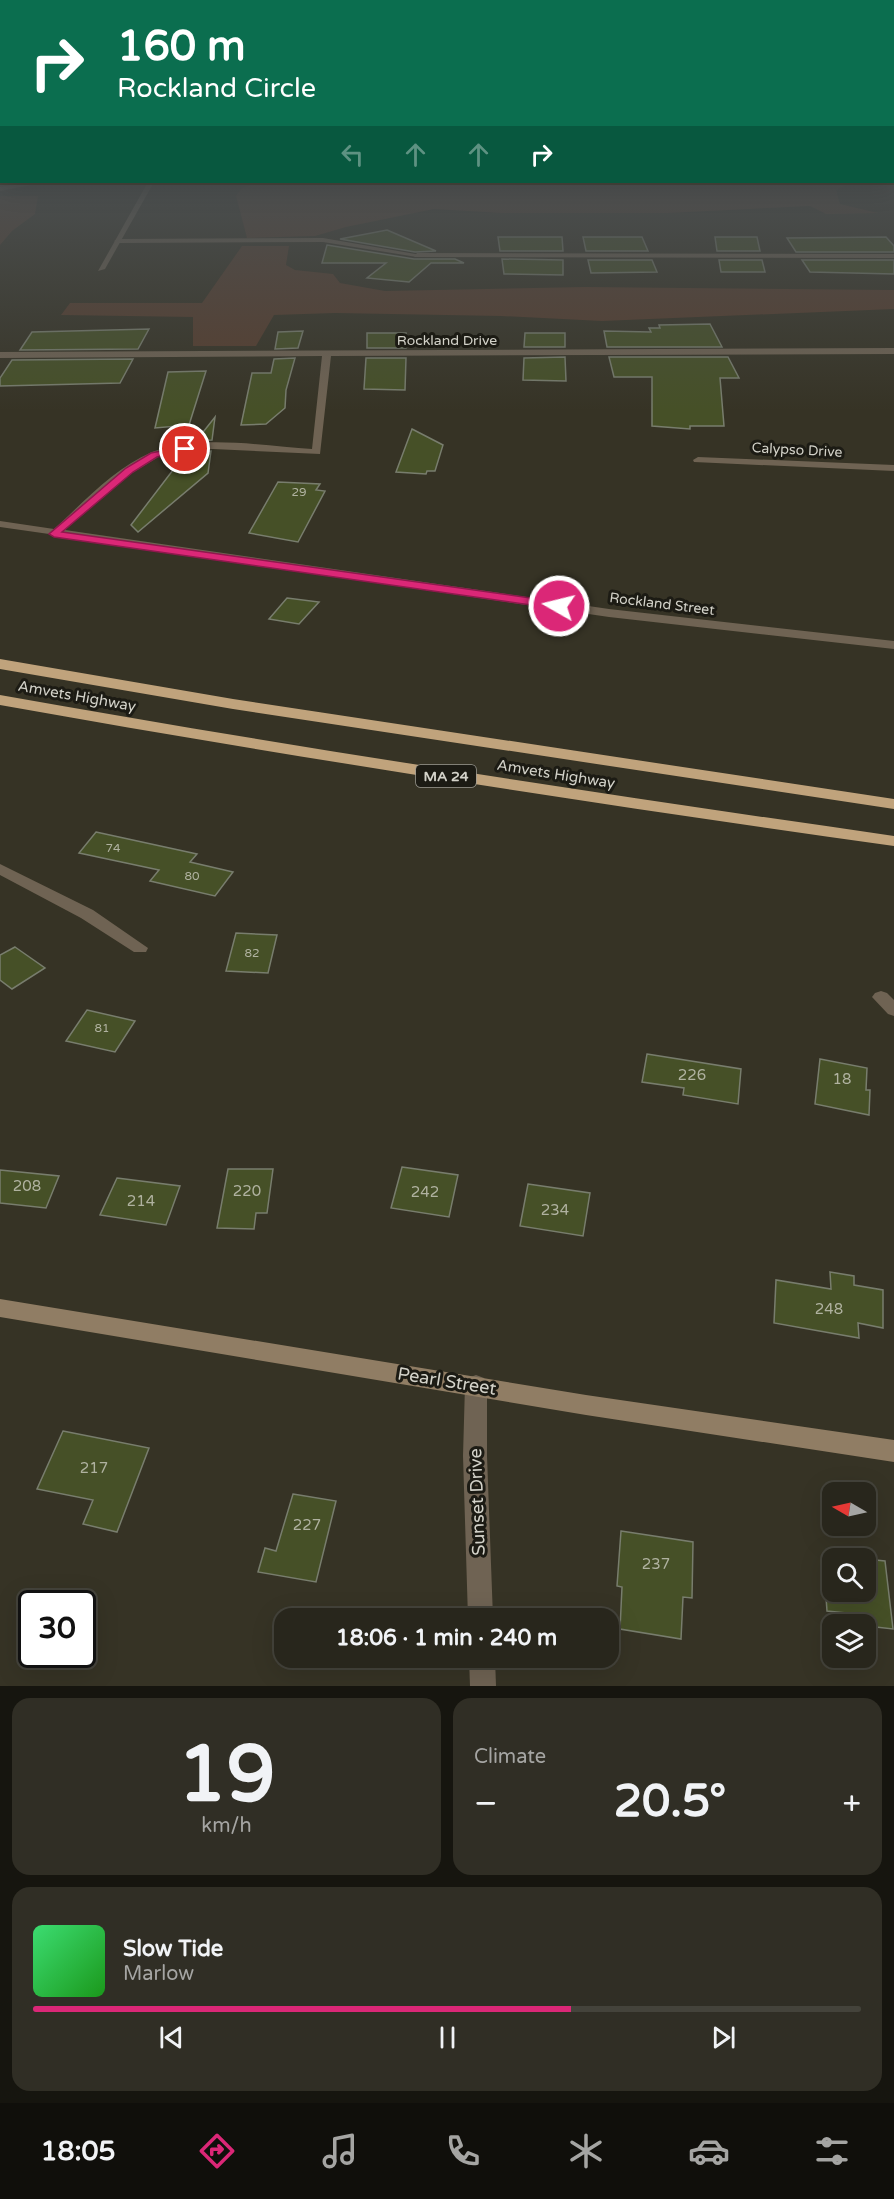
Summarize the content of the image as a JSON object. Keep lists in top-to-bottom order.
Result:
{
  "streets": {
    "highway": ["Amvets Highway", "MA 24"],
    "street": [
      "Rockland Drive",
      "Calypso Drive",
      "Rockland Street",
      "Pearl Street",
      "Sunset Drive"
    ]
  },
  "crossings": [
    ["Pearl Street", "Sunset Drive"]
  ],
  "house_numbers": [
    "29",
    "74",
    "80",
    "82",
    "81",
    "226",
    "18",
    "208",
    "220",
    "242",
    "214",
    "234",
    "248",
    "217",
    "227",
    "237"
  ],
  "north": "left",
  "page": {
    "turn": ["160 m", "Rockland Circle"],
    "limit": "30",
    "trip": "18:06 · 1 min · 240 m",
    "tile": [
      ["19", "km/h"],
      "Climate"
    ],
    "heat": ["−", "20.5°", "+"],
    "song": ["Slow Tide", "Marlow"],
    "tabs": "18:05"
  }
}
